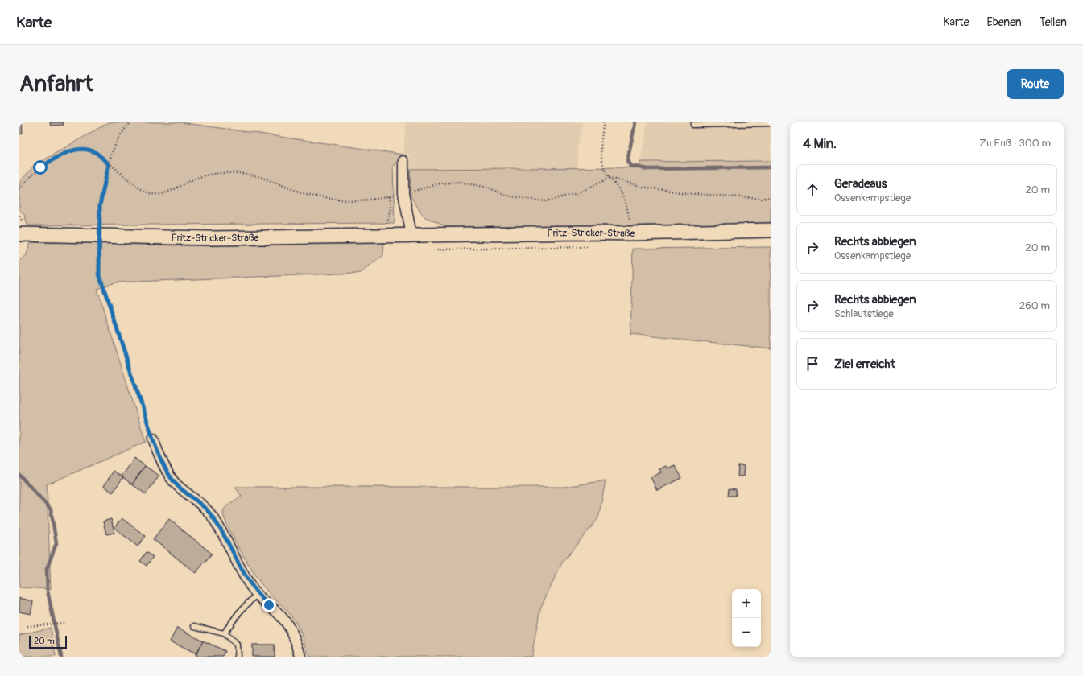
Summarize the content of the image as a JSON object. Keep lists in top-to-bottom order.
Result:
{
  "streets": {
    "main road": ["Fritz-Stricker-Straße"]
  },
  "scale_bar": "20 m",
  "page": {
    "header": "Karte",
    "nav": ["Karte", "Ebenen", "Teilen"],
    "buttons": "Route",
    "title": "Anfahrt",
    "heading": ["4 Min.", "Zu Fuß · 300 m"],
    "list": [
      ["Geradeaus", "Ossenkampstiege", "20 m"],
      ["Rechts abbiegen", "Ossenkampstiege", "20 m"],
      ["Rechts abbiegen", "Schlautstiege", "260 m"],
      "Ziel erreicht"
    ],
    "map_buttons": ["+", "−"],
    "scale": "20 m"
  }
}
